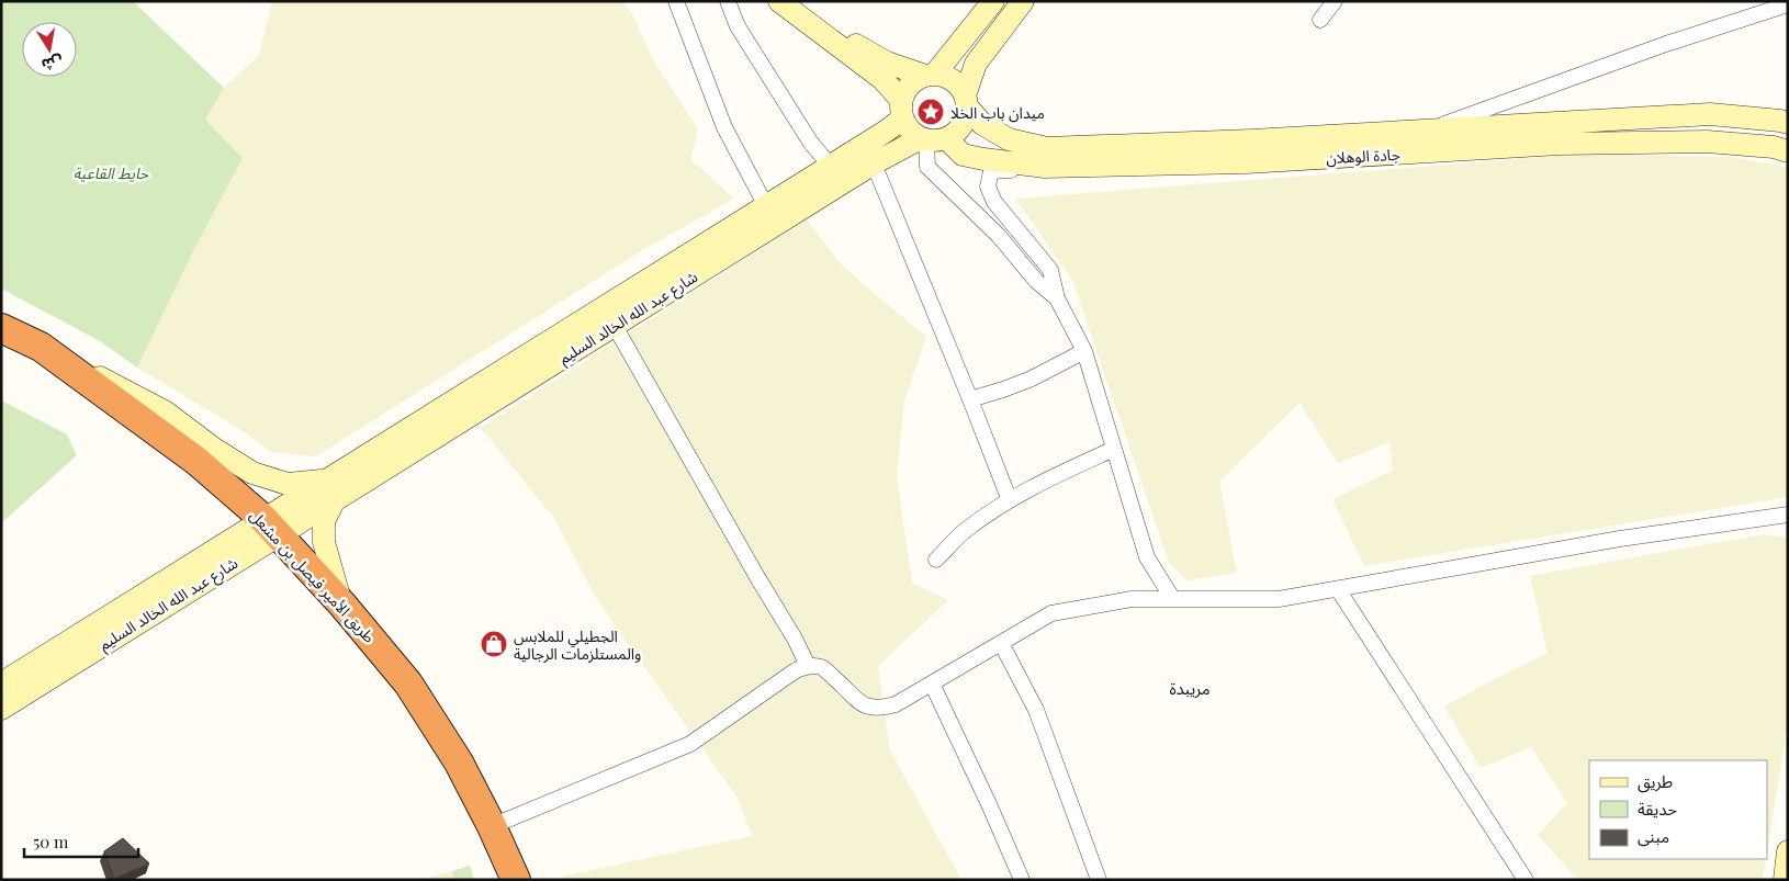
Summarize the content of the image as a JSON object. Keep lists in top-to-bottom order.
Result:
{
  "streets": {
    "highway": ["طريق الأمير فيصل بن مشعل"],
    "street": ["جادة الوهلان", "شارع عبد الله الخالد السليم"]
  },
  "crossings": [
    ["جادة الوهلان", "شارع عبد الله الخالد السليم"],
    ["شارع عبد الله الخالد السليم", "طريق الأمير فيصل بن مشعل"]
  ],
  "districts": ["مريبدة"],
  "parks": ["حايط القاعية"],
  "places": {
    "place": ["ميدان باب الخلا"],
    "shop": ["الجطيلي للملابس والمستلزمات الرجالية"]
  },
  "legend": ["طريق", "حديقة", "مبنى"],
  "scale_bar": "50 m",
  "north": "bottom"
}
